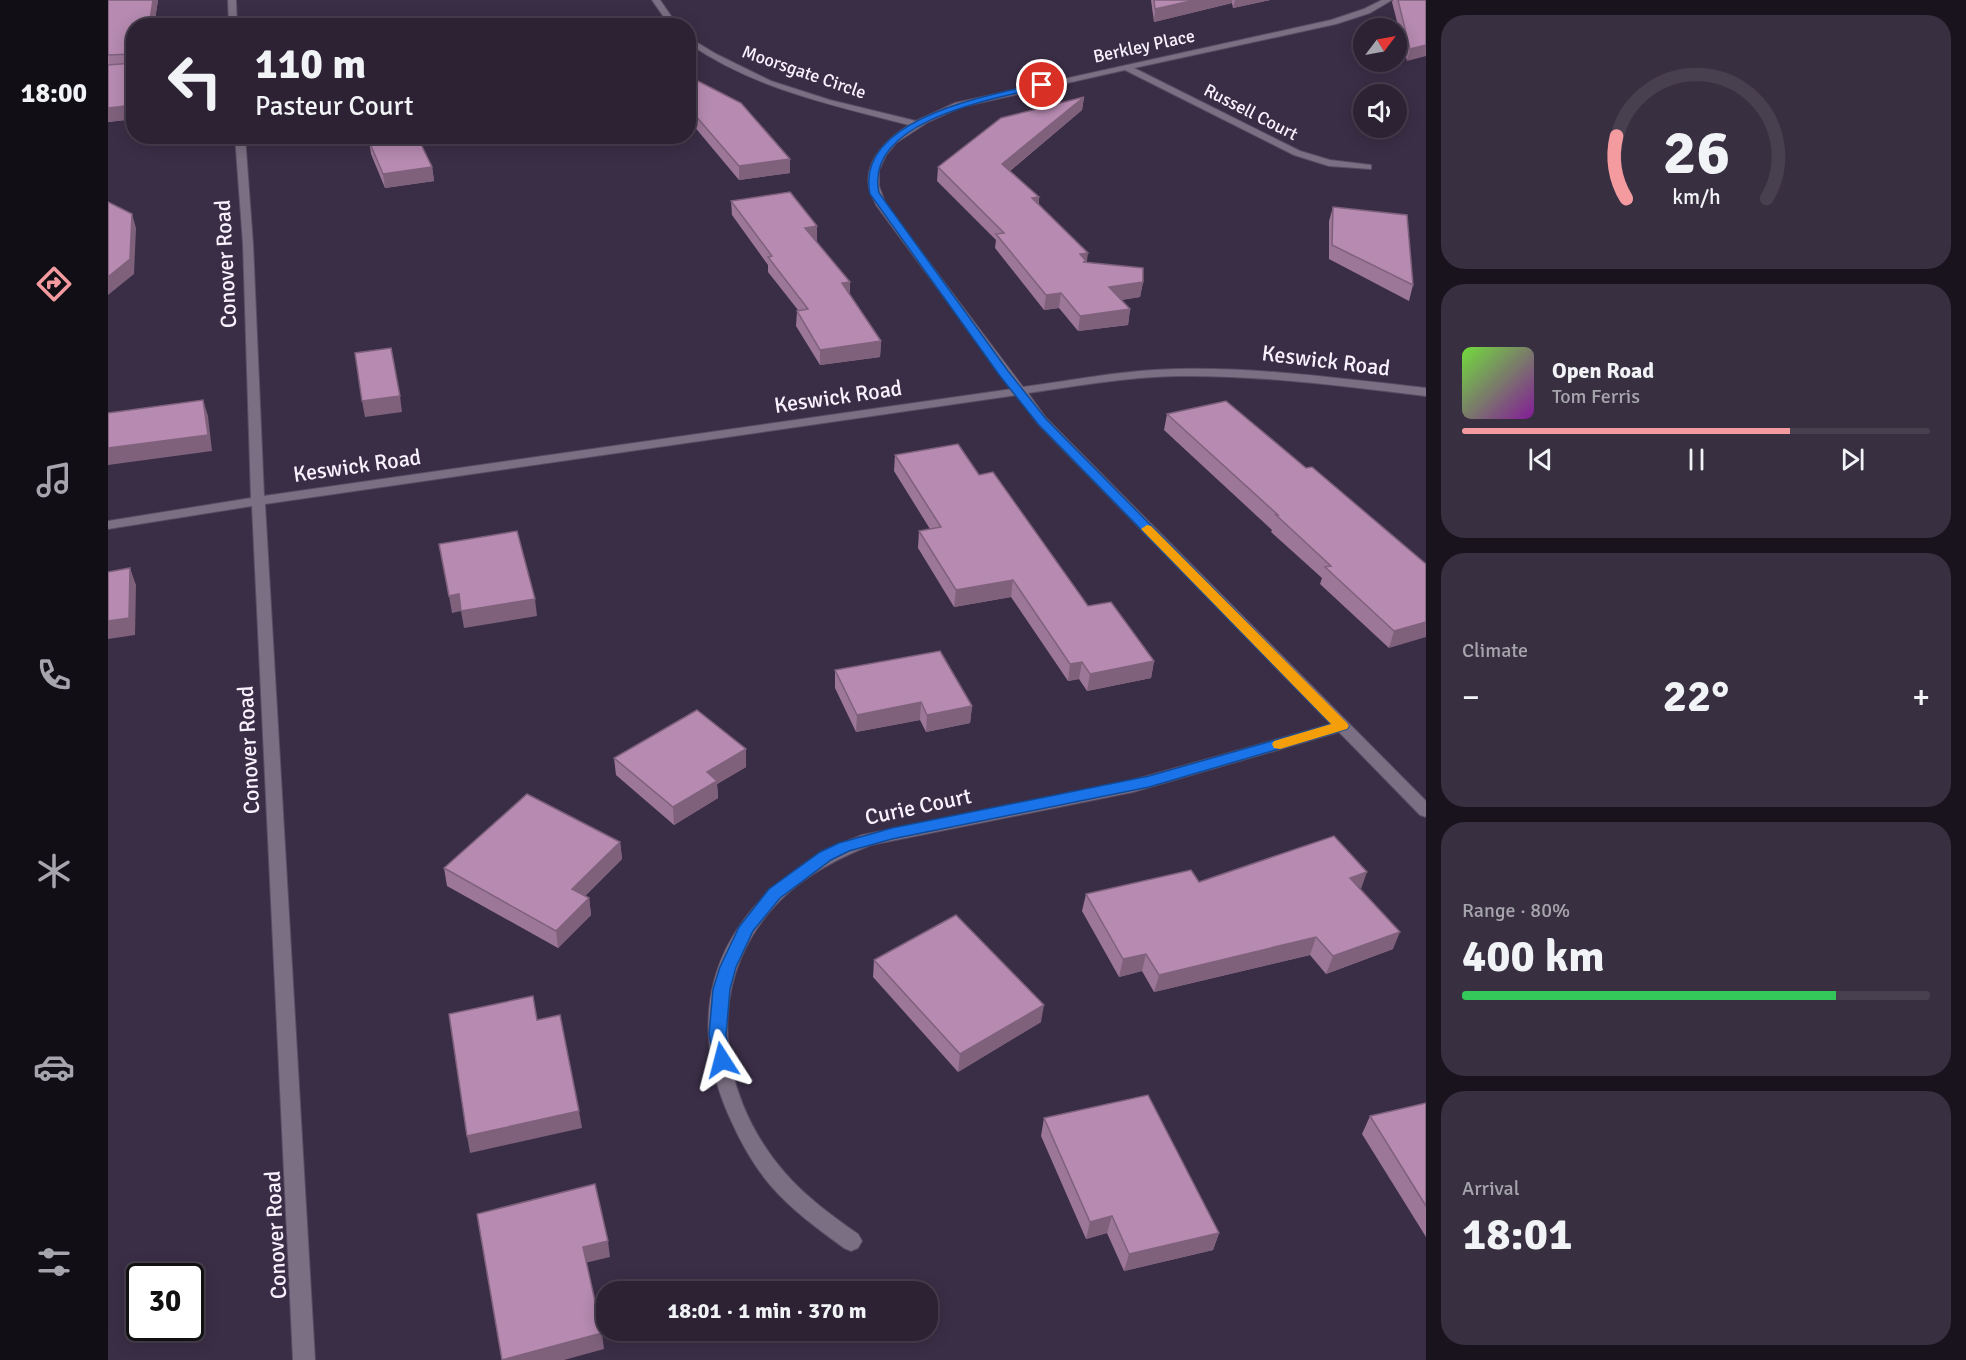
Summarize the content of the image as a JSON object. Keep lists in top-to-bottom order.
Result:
{
  "streets": {
    "street": [
      "Berkley Place",
      "Moorsgate Circle",
      "Russell Court",
      "Conover Road",
      "Keswick Road",
      "Curie Court"
    ]
  },
  "crossings": [
    ["Berkley Place", "Moorsgate Circle"],
    ["Berkley Place", "Russell Court"],
    ["Berkley Place", "Keswick Road"],
    ["Berkley Place", "Curie Court"],
    ["Conover Road", "Keswick Road"]
  ],
  "north": "top right",
  "page": {
    "tabs": "18:00",
    "turn": ["110 m", "Pasteur Court"],
    "song": ["Open Road", "Tom Ferris"],
    "tile": [
      "Climate",
      ["Range · 80%", "400 km"],
      ["Arrival", "18:01"]
    ],
    "heat": ["−", "22°", "+"],
    "limit": "30",
    "trip": "18:01 · 1 min · 370 m",
    "gauge": ["26", "km/h"]
  }
}
